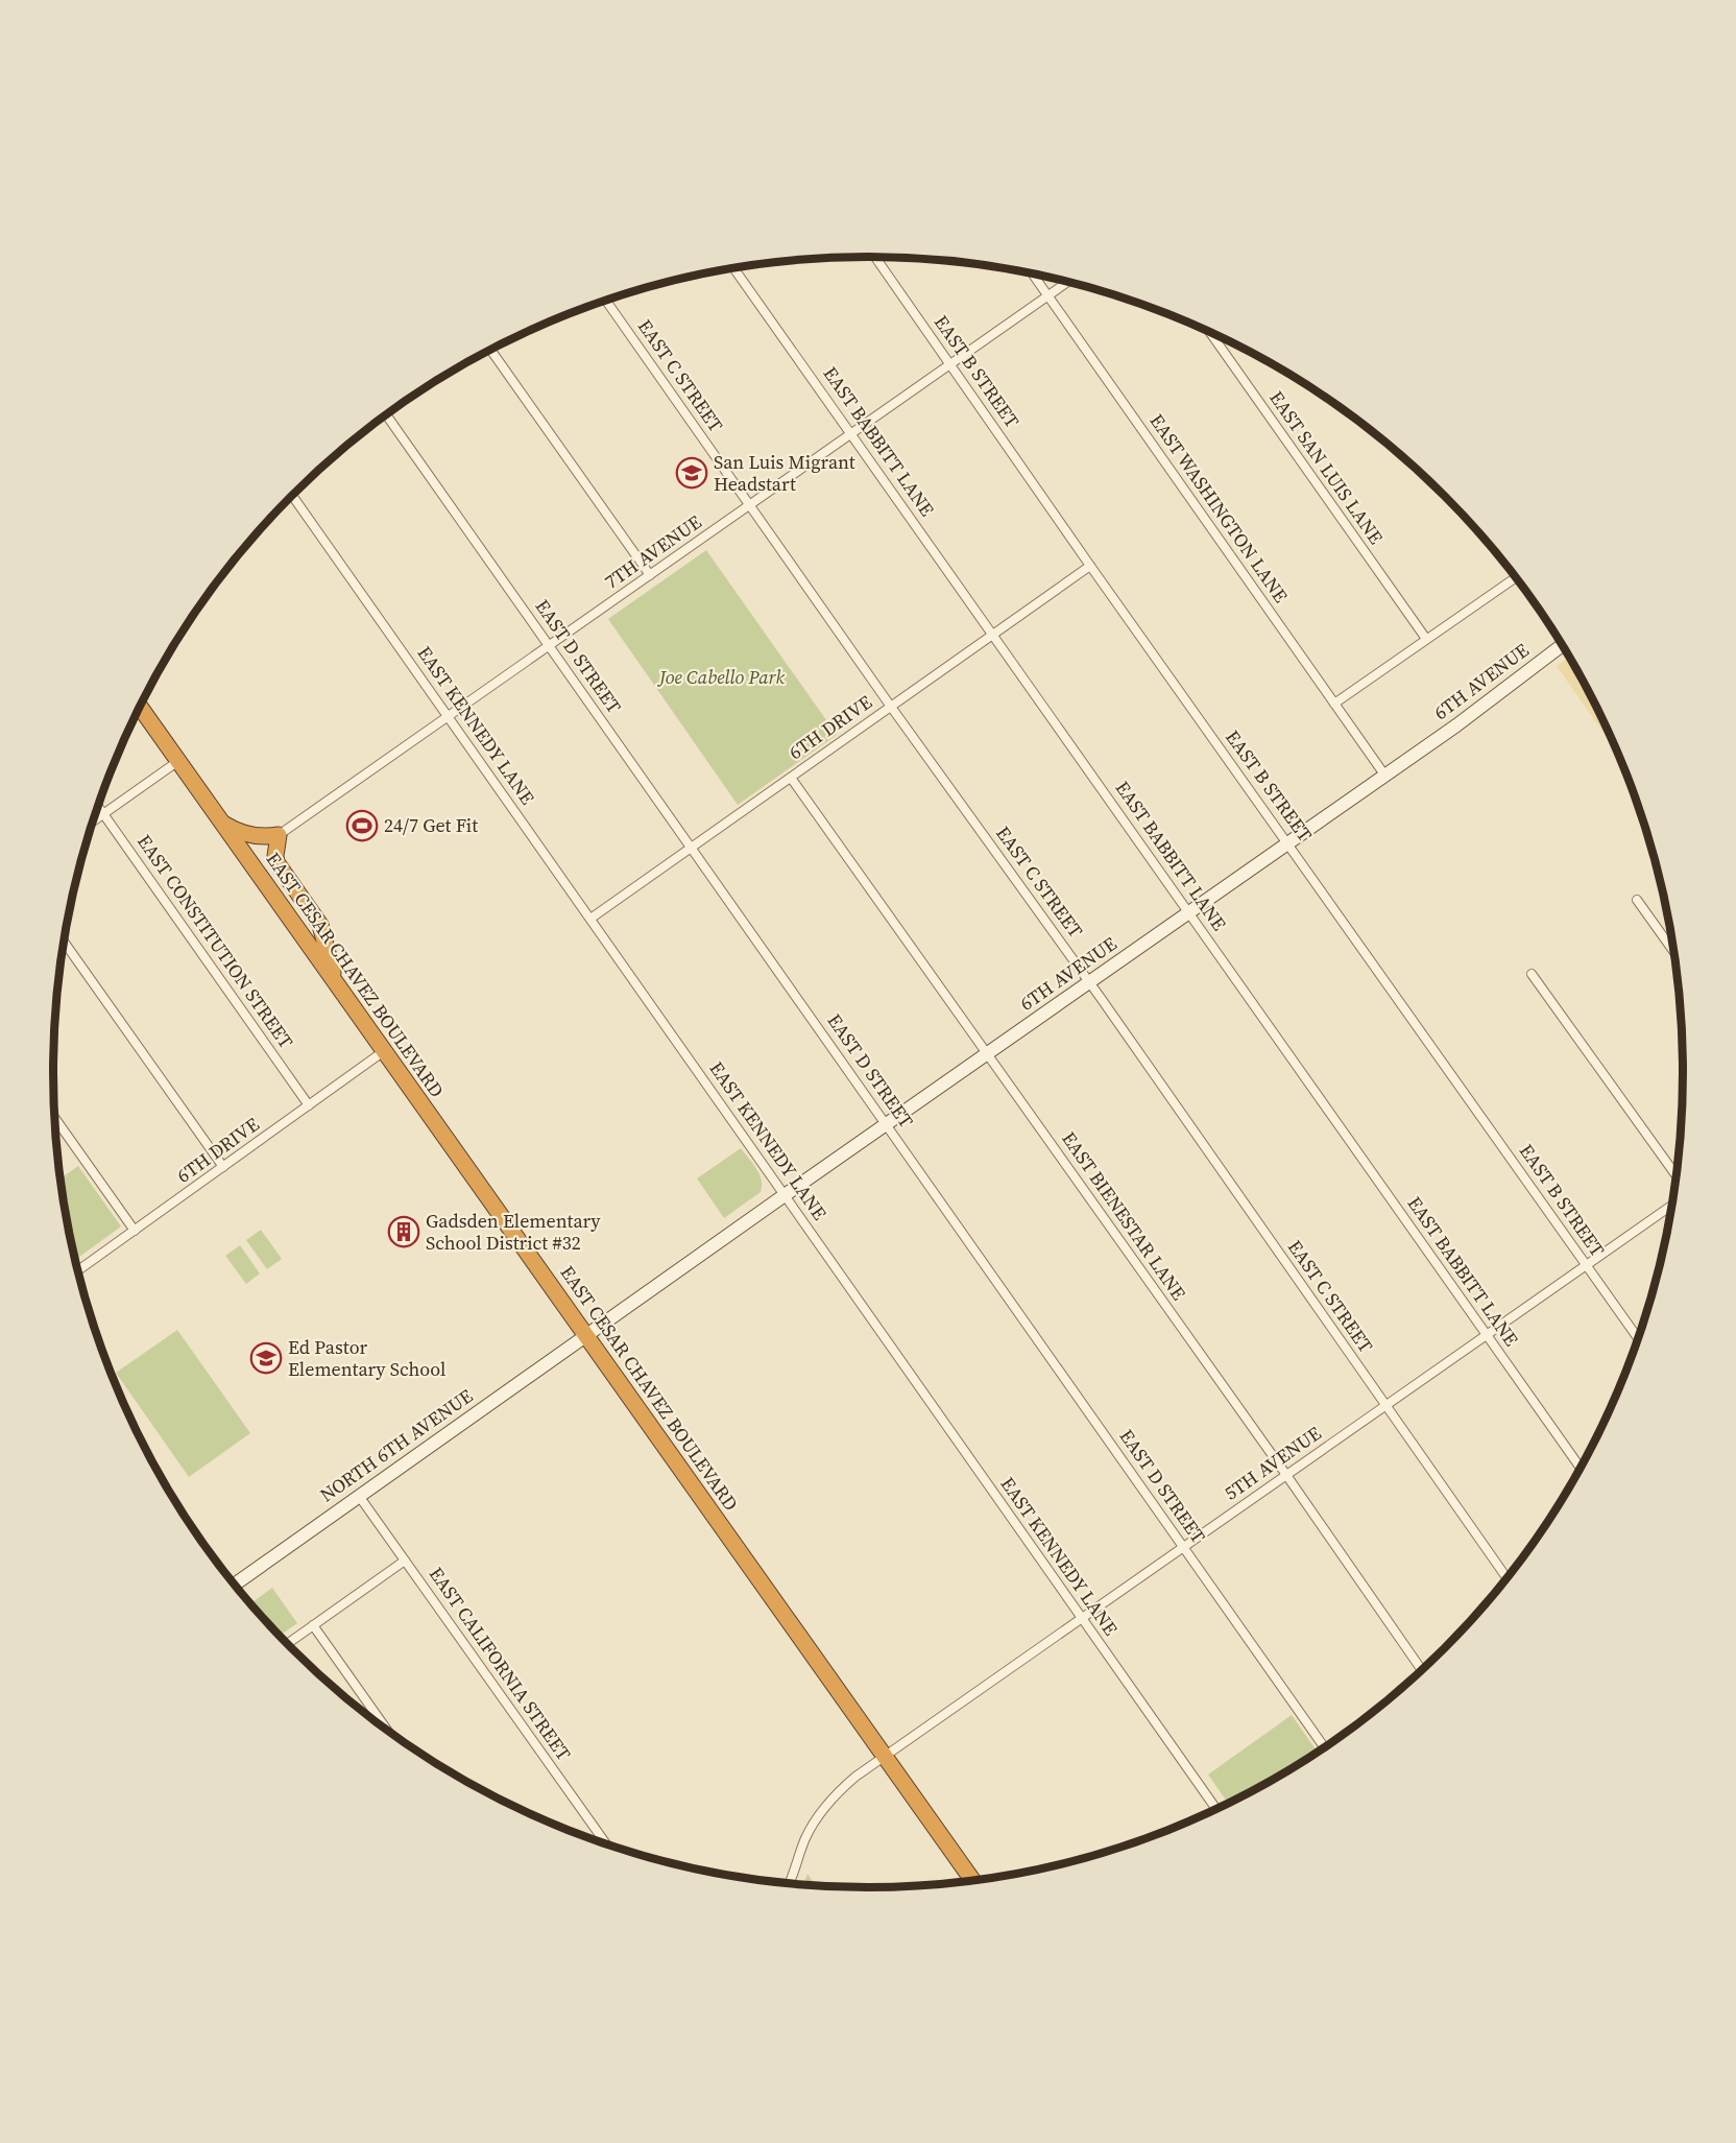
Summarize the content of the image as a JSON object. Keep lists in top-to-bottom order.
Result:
{
  "streets": {
    "highway": ["EAST CESAR CHAVEZ BOULEVARD"],
    "street": [
      "EAST B STREET",
      "EAST C STREET",
      "EAST BABBITT LANE",
      "EAST SAN LUIS LANE",
      "EAST WASHINGTON LANE",
      "7TH AVENUE",
      "EAST D STREET",
      "6TH AVENUE",
      "EAST KENNEDY LANE",
      "6TH DRIVE",
      "EAST CONSTITUTION STREET",
      "EAST BIENESTAR LANE",
      "NORTH 6TH AVENUE",
      "5TH AVENUE",
      "EAST CALIFORNIA STREET"
    ]
  },
  "crossings": [
    ["EAST B STREET", "7TH AVENUE"],
    ["EAST B STREET", "6TH AVENUE"],
    ["EAST B STREET", "6TH DRIVE"],
    ["EAST B STREET", "5TH AVENUE"],
    ["EAST C STREET", "7TH AVENUE"],
    ["EAST C STREET", "6TH AVENUE"],
    ["EAST C STREET", "6TH DRIVE"],
    ["EAST C STREET", "5TH AVENUE"],
    ["EAST BABBITT LANE", "7TH AVENUE"],
    ["EAST BABBITT LANE", "6TH AVENUE"],
    ["EAST BABBITT LANE", "6TH DRIVE"],
    ["EAST BABBITT LANE", "5TH AVENUE"],
    ["EAST WASHINGTON LANE", "7TH AVENUE"],
    ["EAST WASHINGTON LANE", "6TH AVENUE"],
    ["7TH AVENUE", "EAST D STREET"],
    ["7TH AVENUE", "EAST KENNEDY LANE"],
    ["EAST D STREET", "6TH AVENUE"],
    ["EAST D STREET", "6TH DRIVE"],
    ["EAST D STREET", "5TH AVENUE"],
    ["6TH AVENUE", "EAST KENNEDY LANE"],
    ["6TH AVENUE", "EAST CESAR CHAVEZ BOULEVARD"],
    ["6TH AVENUE", "EAST BIENESTAR LANE"],
    ["6TH AVENUE", "NORTH 6TH AVENUE"],
    ["EAST KENNEDY LANE", "6TH DRIVE"],
    ["EAST KENNEDY LANE", "5TH AVENUE"],
    ["6TH DRIVE", "EAST CONSTITUTION STREET"],
    ["6TH DRIVE", "EAST CESAR CHAVEZ BOULEVARD"],
    ["6TH DRIVE", "EAST BIENESTAR LANE"],
    ["EAST CESAR CHAVEZ BOULEVARD", "NORTH 6TH AVENUE"],
    ["EAST CESAR CHAVEZ BOULEVARD", "5TH AVENUE"],
    ["EAST BIENESTAR LANE", "5TH AVENUE"],
    ["NORTH 6TH AVENUE", "EAST CALIFORNIA STREET"]
  ],
  "parks": ["Joe Cabello Park"],
  "places": {
    "school or university": ["San Luis Migrant Headstart", "Ed Pastor Elementary School"],
    "sports": ["24/7 Get Fit"],
    "building": ["Gadsden Elementary School District #32"]
  }
}
